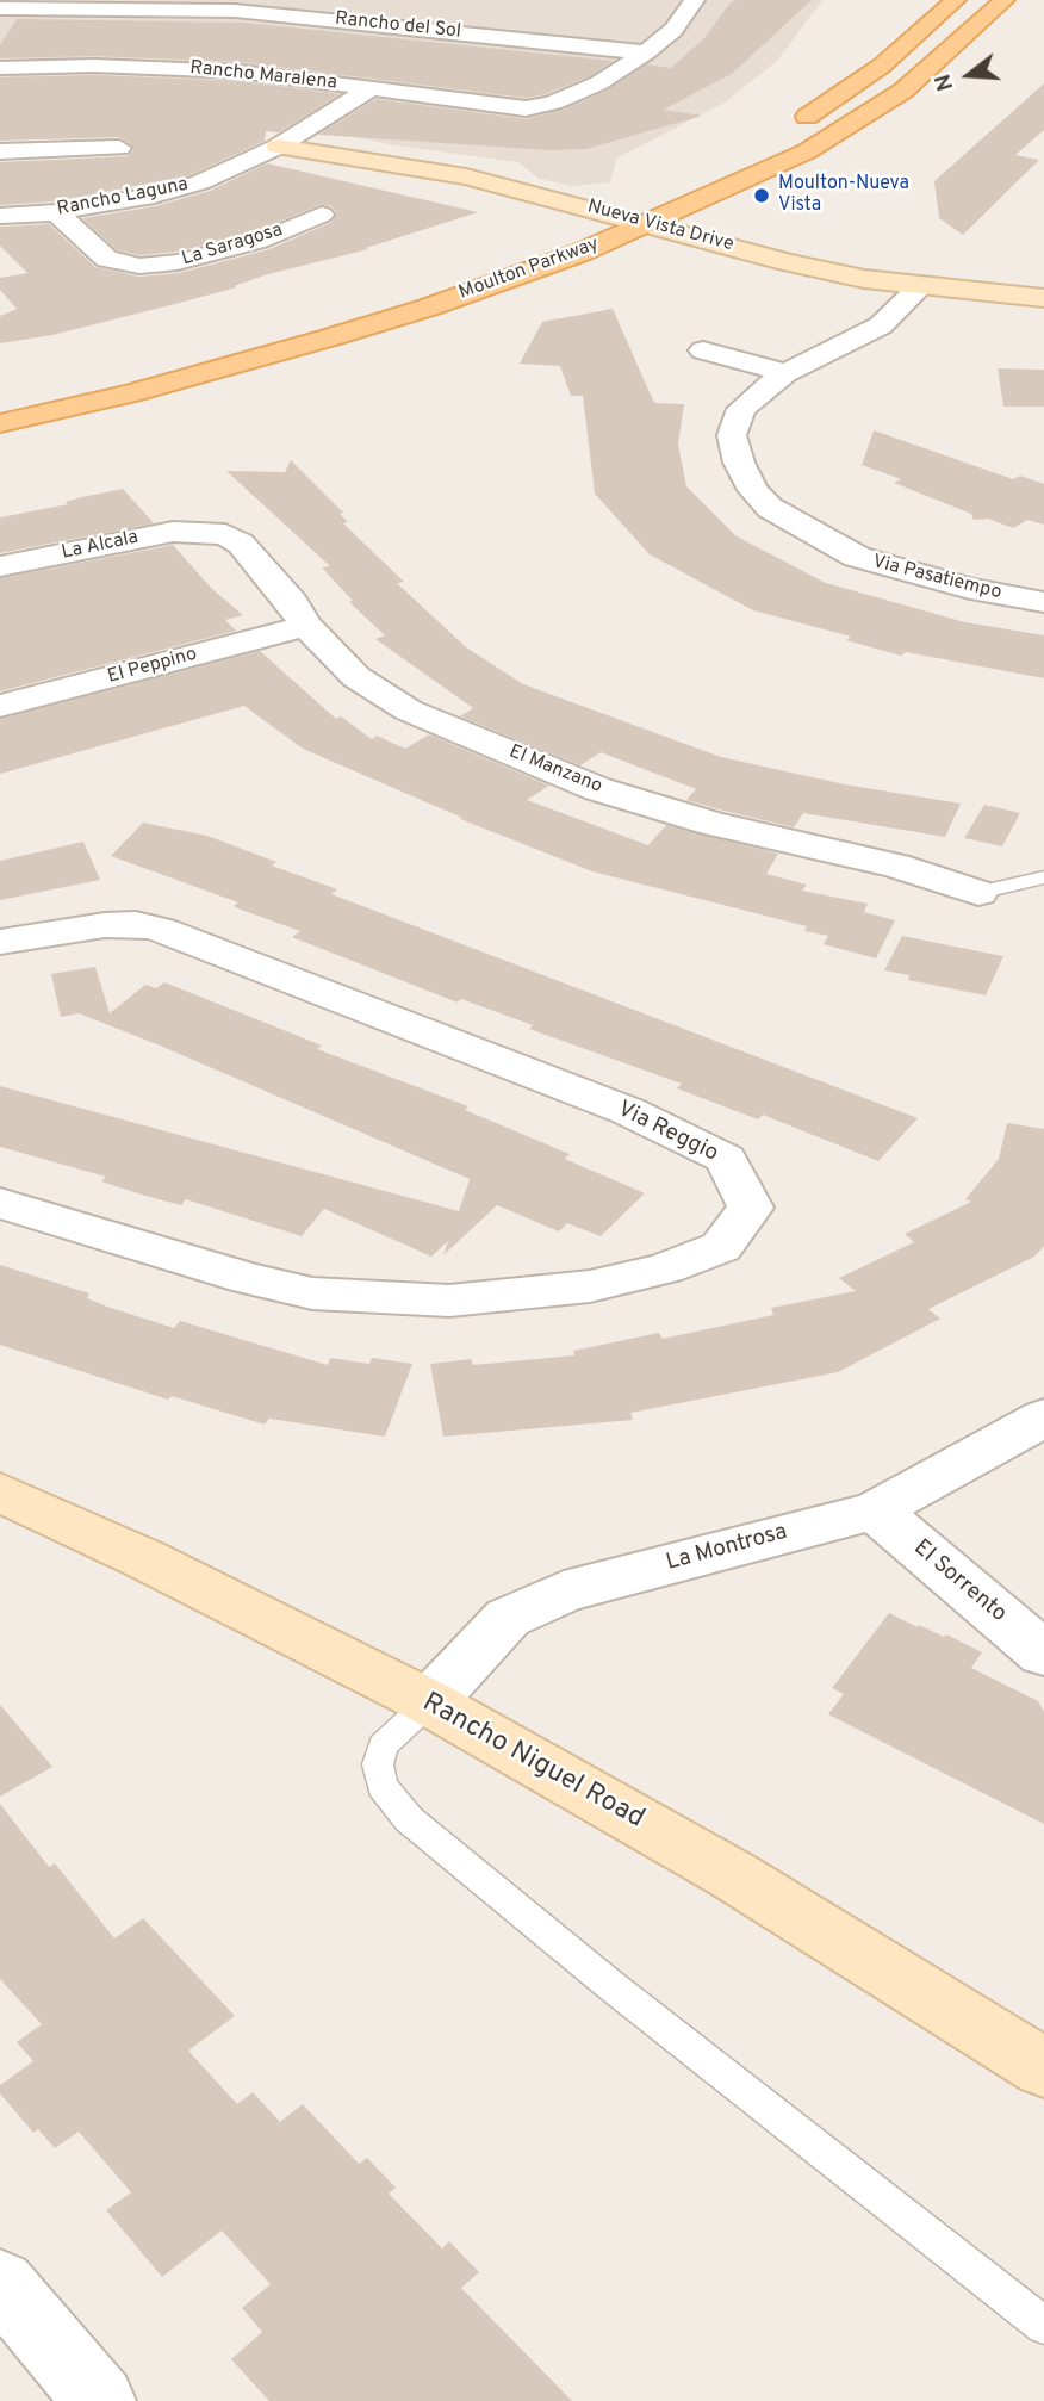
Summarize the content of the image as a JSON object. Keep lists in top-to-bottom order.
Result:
{
  "streets": {
    "main road": ["Moulton Parkway"],
    "street": [
      "Rancho del Sol",
      "Rancho Maralena",
      "Rancho Laguna",
      "Nueva Vista Drive",
      "La Saragosa",
      "La Alcala",
      "Via Pasatiempo",
      "El Peppino",
      "El Manzano",
      "Via Reggio",
      "La Montrosa",
      "El Sorrento",
      "Rancho Niguel Road"
    ]
  },
  "crossings": [
    ["Rancho del Sol", "Rancho Maralena"],
    ["Rancho Maralena", "Rancho Laguna"],
    ["Rancho Laguna", "Nueva Vista Drive"],
    ["Rancho Laguna", "La Saragosa"],
    ["Nueva Vista Drive", "Moulton Parkway"],
    ["Nueva Vista Drive", "Via Pasatiempo"],
    ["La Alcala", "El Manzano"],
    ["El Peppino", "El Manzano"],
    ["La Montrosa", "El Sorrento"],
    ["La Montrosa", "Rancho Niguel Road"]
  ],
  "places": ["Moulton-Nueva Vista"],
  "north": "left"
}
